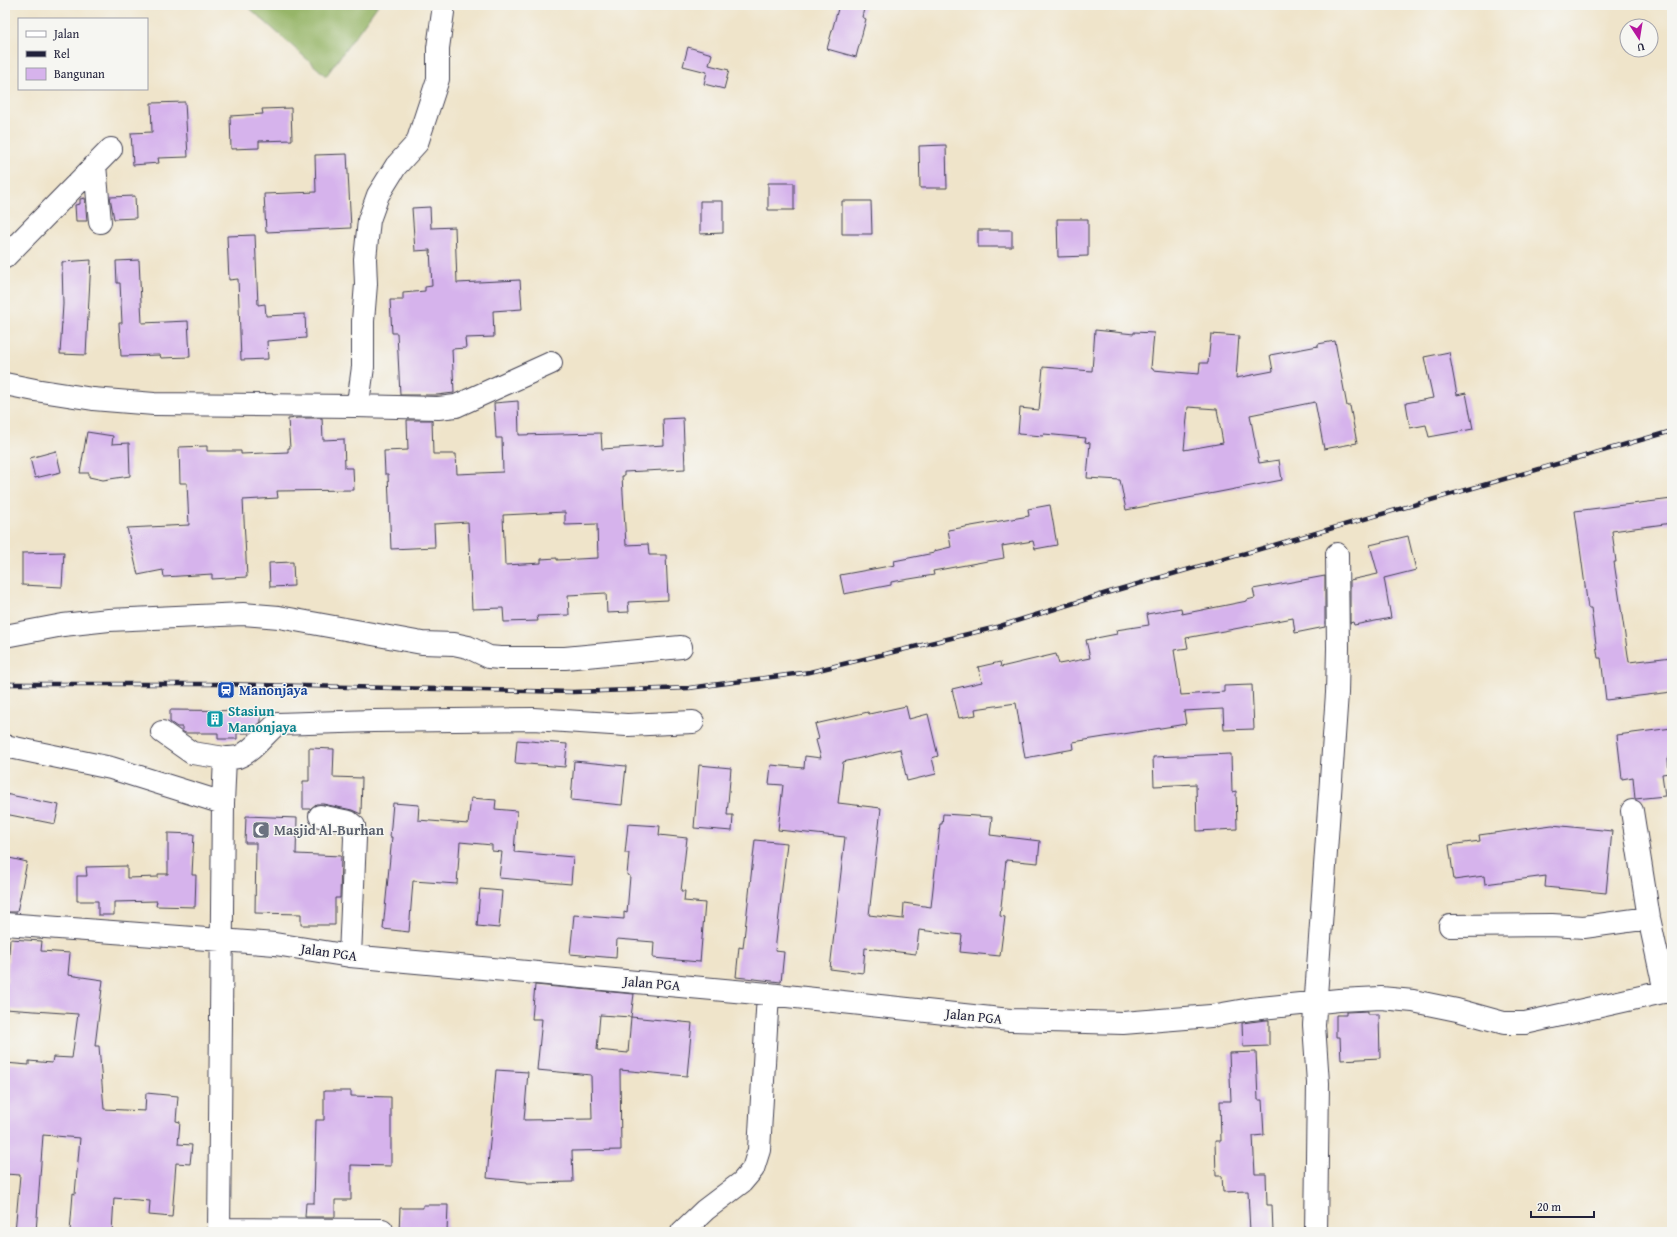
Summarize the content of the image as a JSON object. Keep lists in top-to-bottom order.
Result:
{
  "streets": {
    "street": ["Jalan PGA"]
  },
  "places": {
    "station": ["Manonjaya"],
    "building": ["Stasiun Manonjaya"],
    "mosque": ["Masjid Al-Burhan"]
  },
  "legend": ["Jalan", "Rel", "Bangunan"],
  "scale_bar": "20 m",
  "north": "bottom"
}
